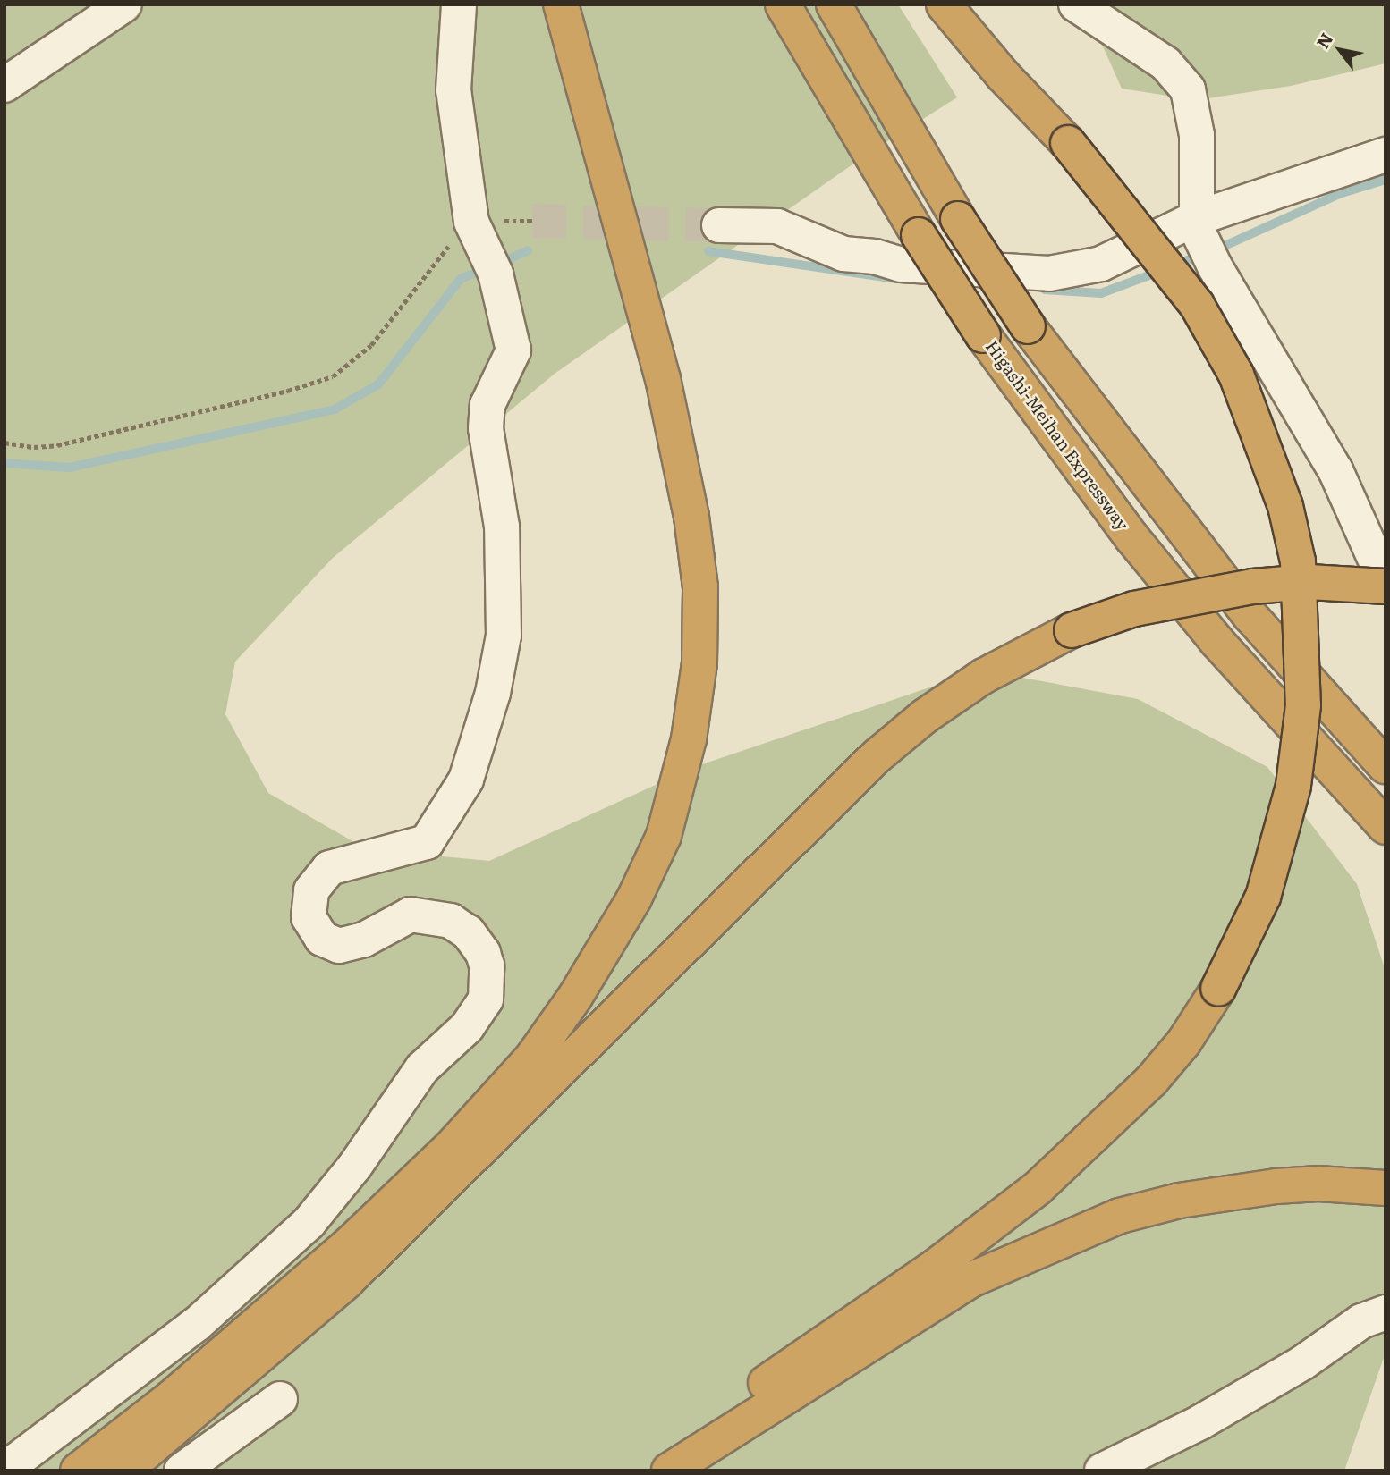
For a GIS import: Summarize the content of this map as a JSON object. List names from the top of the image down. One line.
{"streets":{"highway":["Higashi-Meihan Expressway"]},"north":"top left"}
